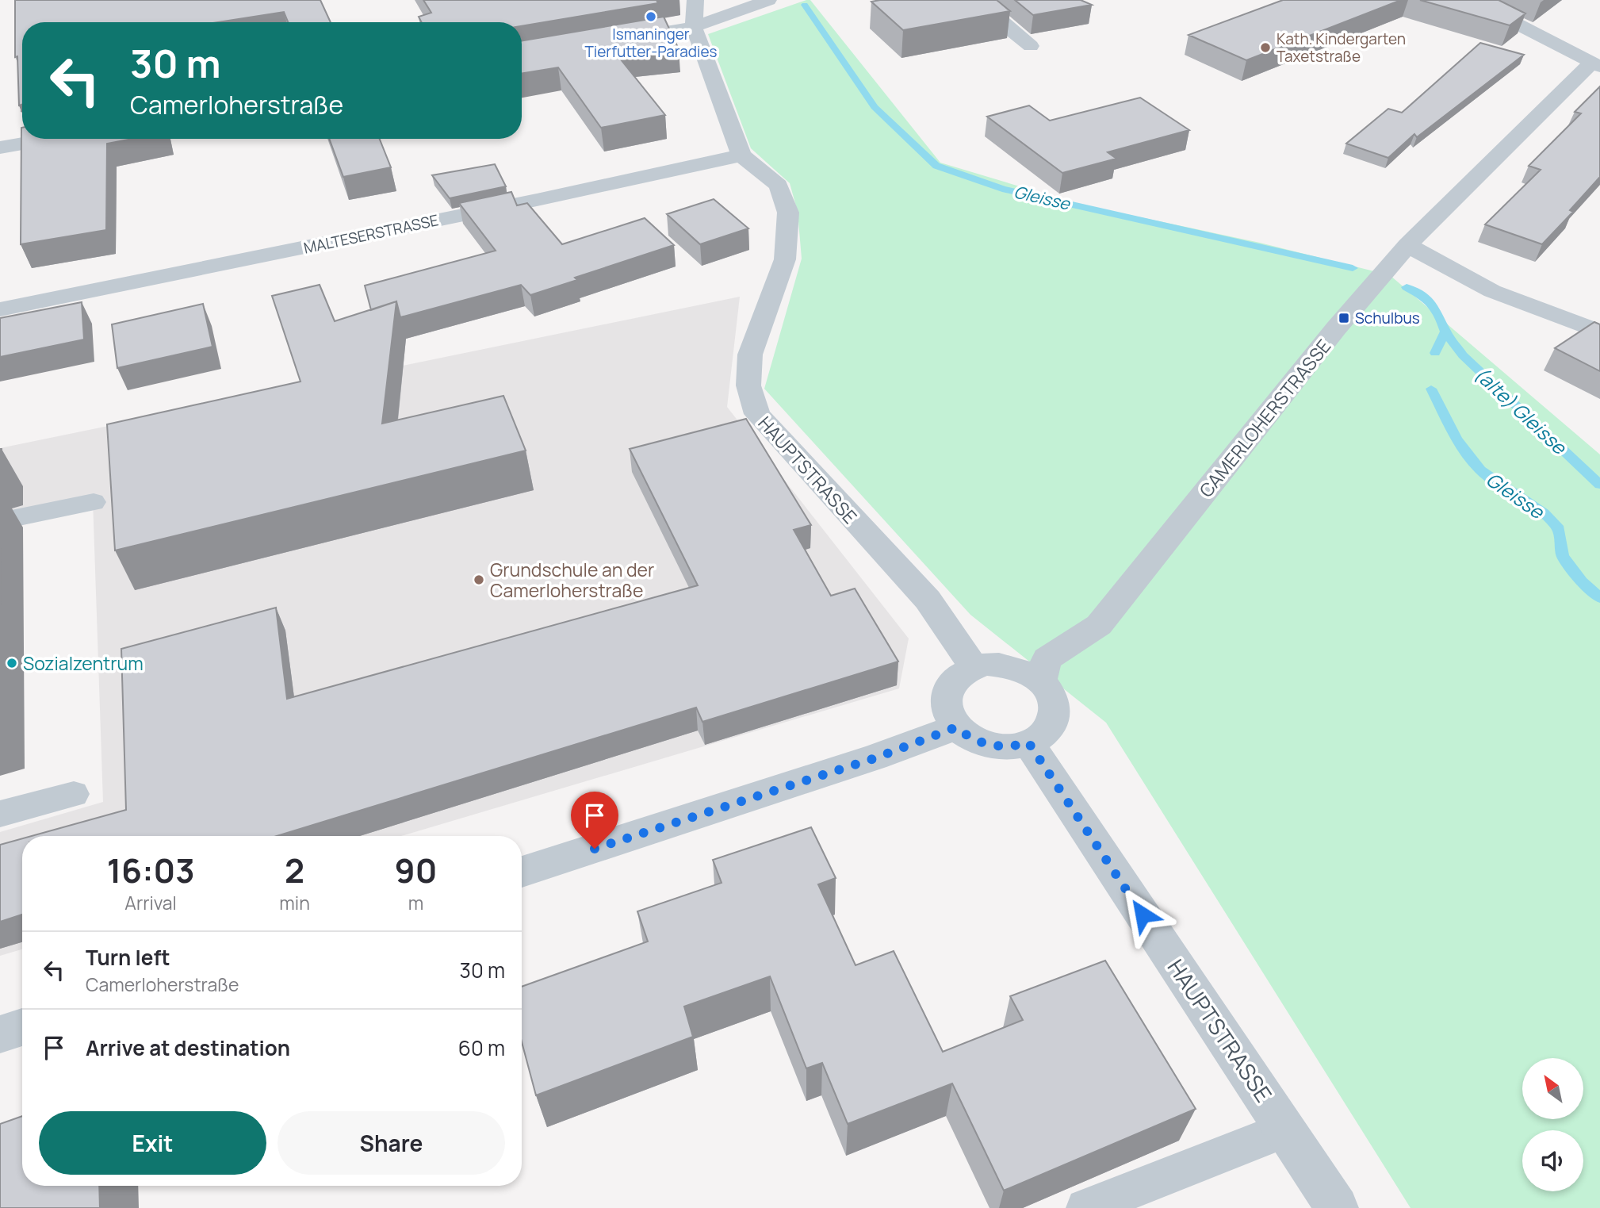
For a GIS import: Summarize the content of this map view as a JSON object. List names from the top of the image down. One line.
{"streets":{"street":["MALTESERSTRASSE","CAMERLOHERSTRASSE","HAUPTSTRASSE"]},"crossings":[["MALTESERSTRASSE","HAUPTSTRASSE"],["CAMERLOHERSTRASSE","HAUPTSTRASSE"]],"water":["Gleisse","(alte) Gleisse"],"places":{"other":["Ismaninger Tierfutter-Paradies","Kath. Kindergarten Taxetstraße","Grundschule an der Camerloherstraße","Sozialzentrum"],"transit":["Schulbus"]},"north":"top left","page":{"turn":["30 m","Camerloherstraße"],"eta":["16:03","Arrival","2","min","90","m"],"list":[{"name":"Turn left","note":"Camerloherstraße","value":"30 m"},{"name":"Arrive at destination","value":"60 m"}],"buttons":["Exit","Share"]}}
